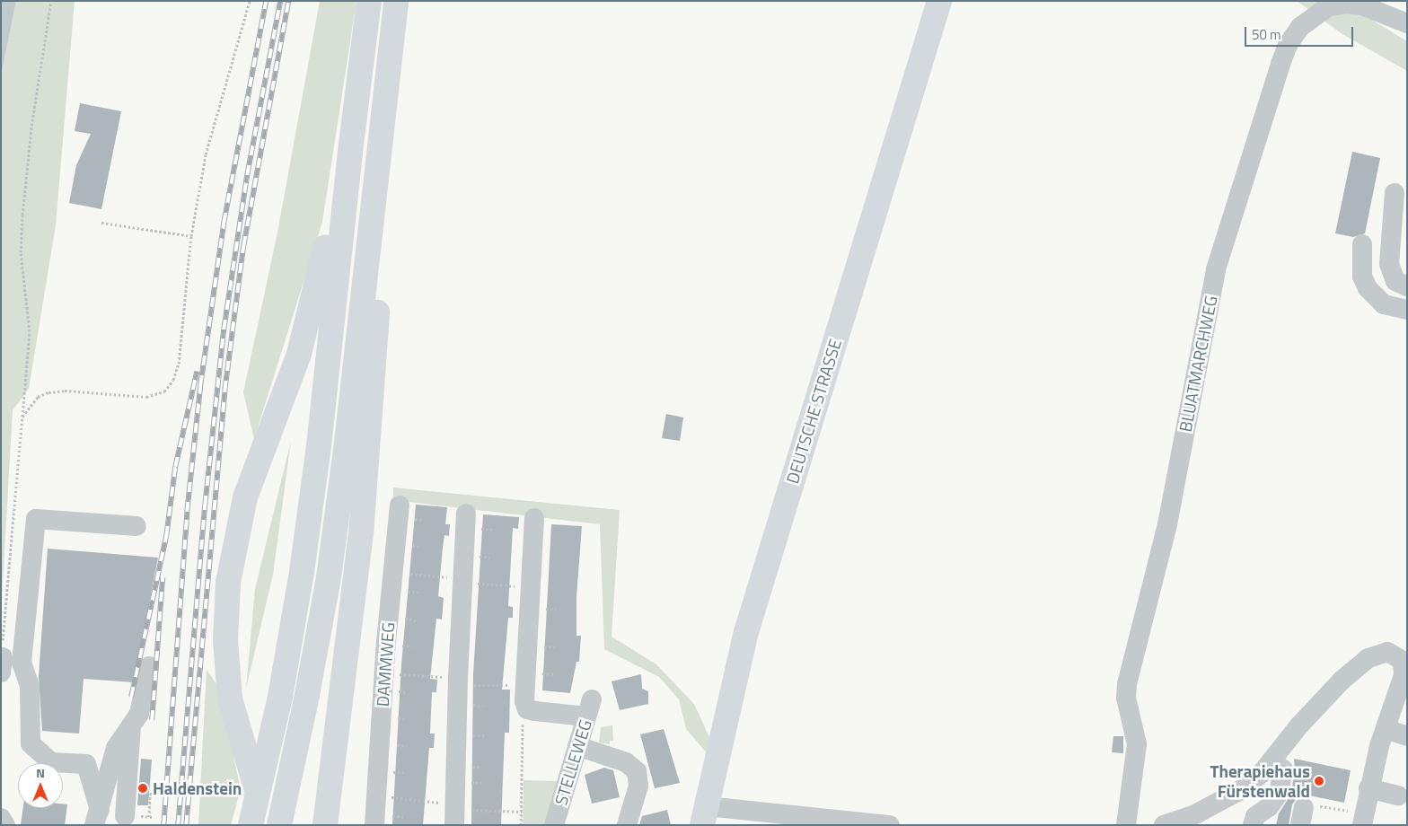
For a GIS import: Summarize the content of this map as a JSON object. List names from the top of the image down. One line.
{"streets":{"main road":["DEUTSCHE STRASSE"],"street":["BLUATMARCHWEG","DAMMWEG","STELLEWEG"]},"places":["Therapiehaus Fürstenwald","Haldenstein"],"scale_bar":"50 m","north":"top"}
